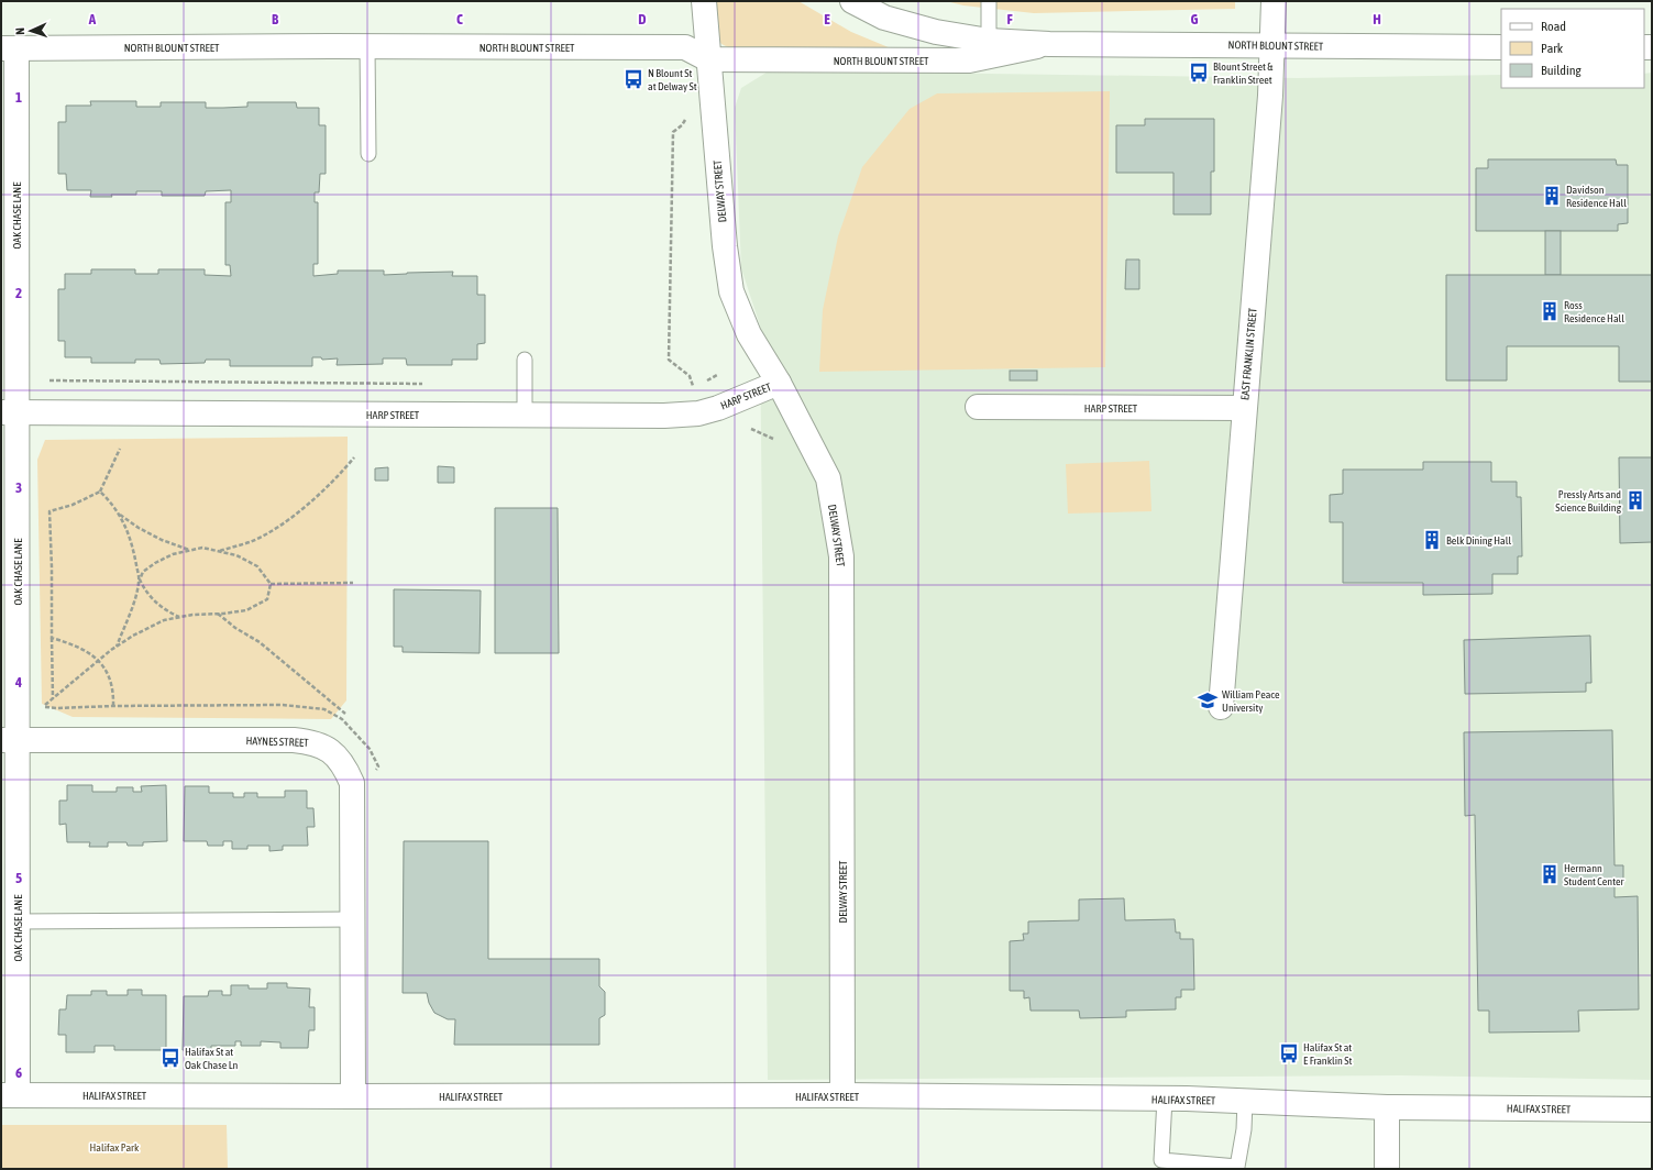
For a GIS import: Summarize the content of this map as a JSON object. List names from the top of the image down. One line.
{"streets":{"street":["NORTH BLOUNT STREET","DELWAY STREET","OAK CHASE LANE","EAST FRANKLIN STREET","HARP STREET","HAYNES STREET","HALIFAX STREET"]},"crossings":[["NORTH BLOUNT STREET","DELWAY STREET"],["NORTH BLOUNT STREET","OAK CHASE LANE"],["NORTH BLOUNT STREET","EAST FRANKLIN STREET"],["DELWAY STREET","HARP STREET"],["DELWAY STREET","HALIFAX STREET"],["OAK CHASE LANE","HARP STREET"],["OAK CHASE LANE","HAYNES STREET"],["OAK CHASE LANE","HALIFAX STREET"],["EAST FRANKLIN STREET","HARP STREET"],["HAYNES STREET","HALIFAX STREET"]],"parks":["Halifax Park"],"places":{"bus stop":["Blount Street & Franklin Street","N Blount St at Delway St","Halifax St at E Franklin St","Halifax St at Oak Chase Ln"],"building":["Davidson Residence Hall","Ross Residence Hall","Pressly Arts and Science Building","Belk Dining Hall","Hermann Student Center"],"school or university":["William Peace University"]},"legend":["Road","Park","Building"],"north":"left","grid":{"columns":["A","B","C","D","E","F","G","H"],"rows":["1","2","3","4","5","6"]}}
